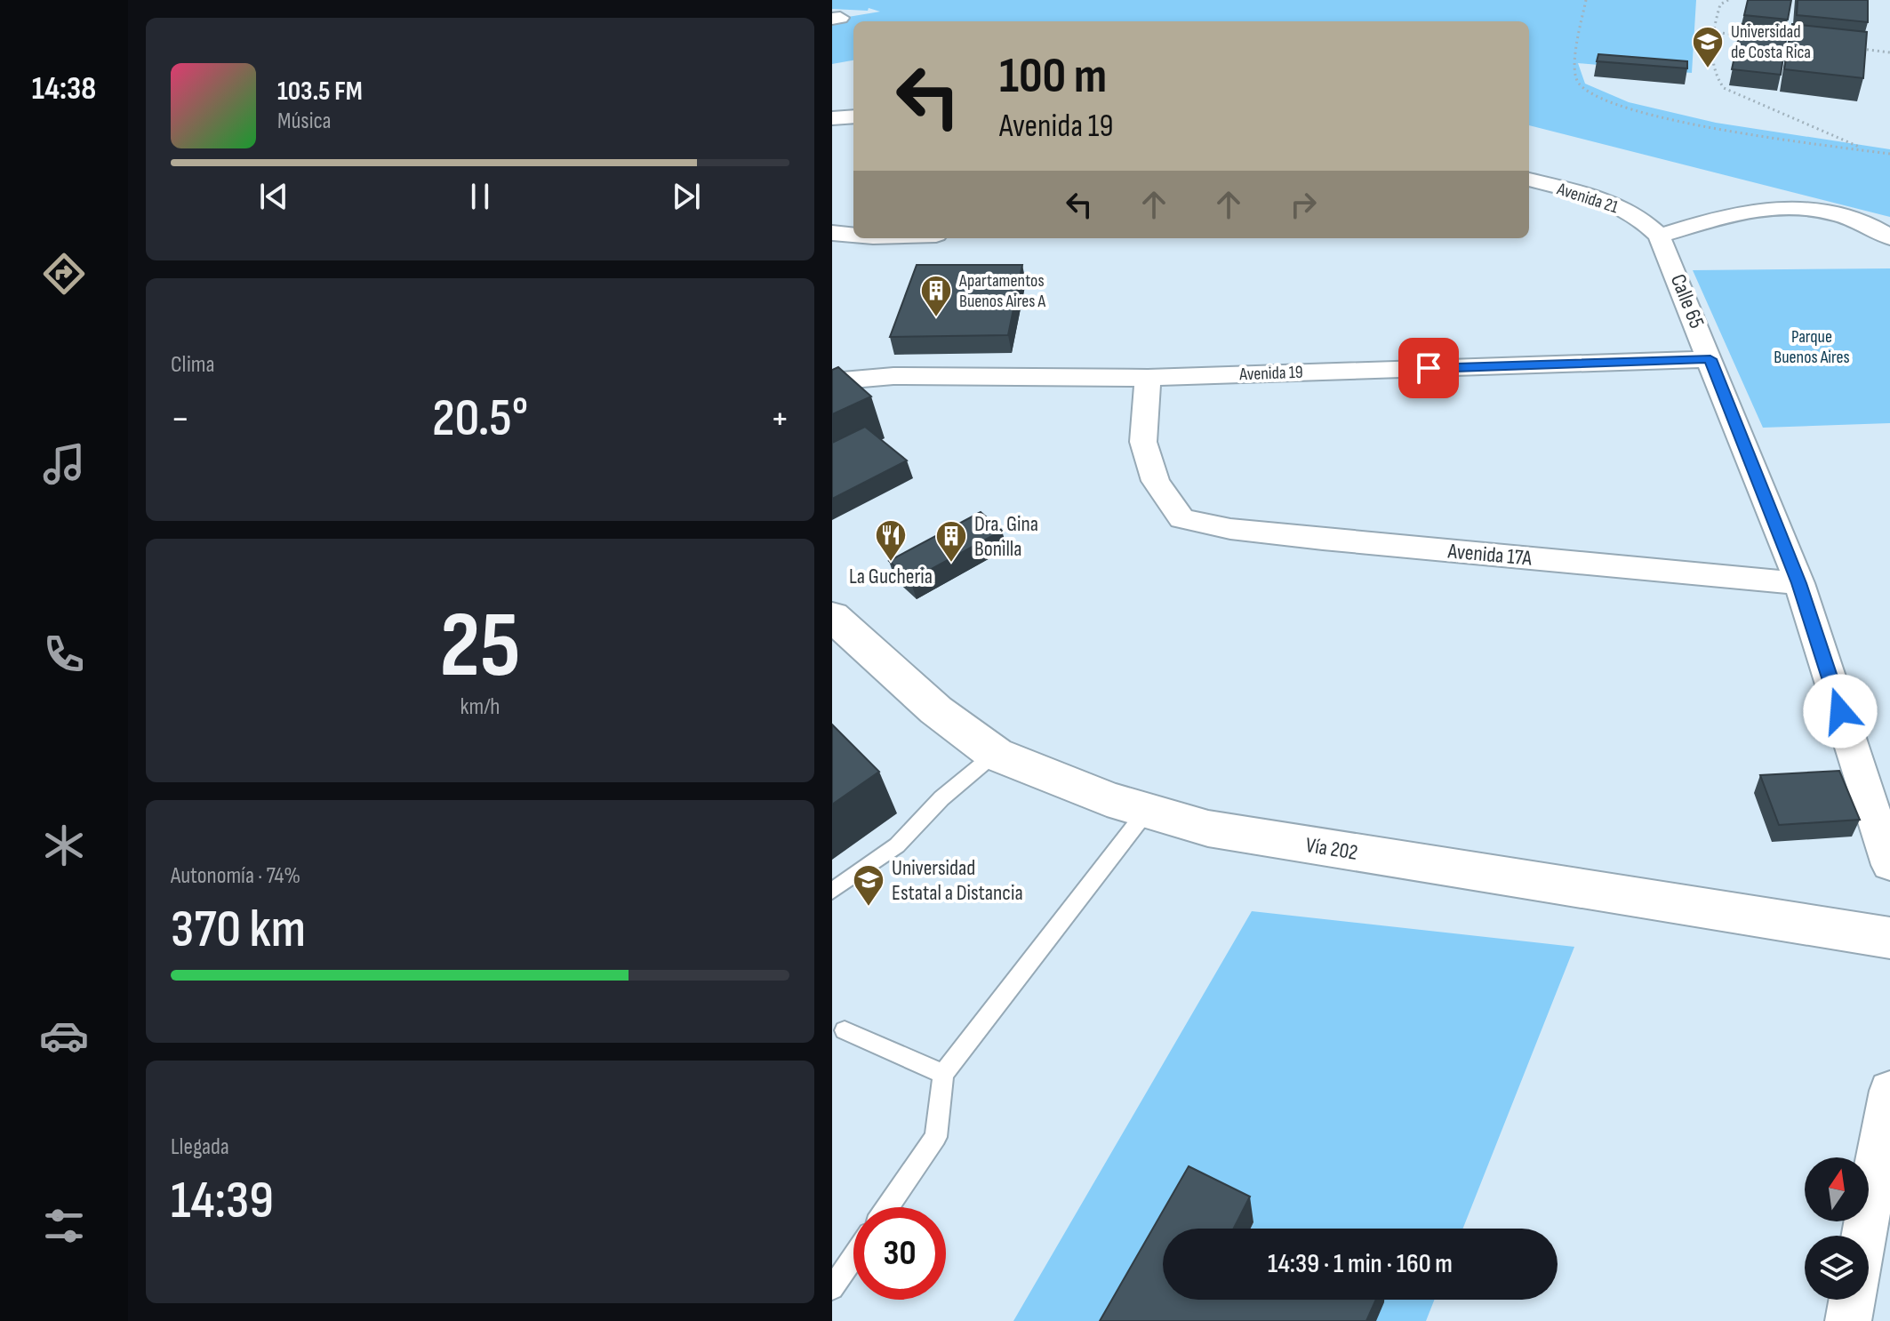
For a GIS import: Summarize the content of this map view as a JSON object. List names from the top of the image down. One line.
{"streets":{"main road":["Vía 202"],"street":["Avenida 21","Calle 65","Avenida 19","Avenida 17A"]},"crossings":[["Avenida 21","Calle 65"],["Calle 65","Avenida 19"],["Calle 65","Avenida 17A"],["Avenida 19","Avenida 17A"]],"parks":["Parque Buenos Aires"],"places":{"school or university":["Universidad de Costa Rica","Universidad Estatal a Distancia"],"building":["Apartamentos Buenos Aires A","Dra. Gina Bonilla"],"restaurant":["La Gucheria"]},"north":"top","page":{"tabs":"14:38","turn":["100 m","Avenida 19"],"song":["103.5 FM","Música"],"tile":["Clima",["25","km/h"],["Autonomía · 74%","370 km"],["Llegada","14:39"]],"heat":["−","20.5°","+"],"limit":"30","trip":"14:39 · 1 min · 160 m"}}
